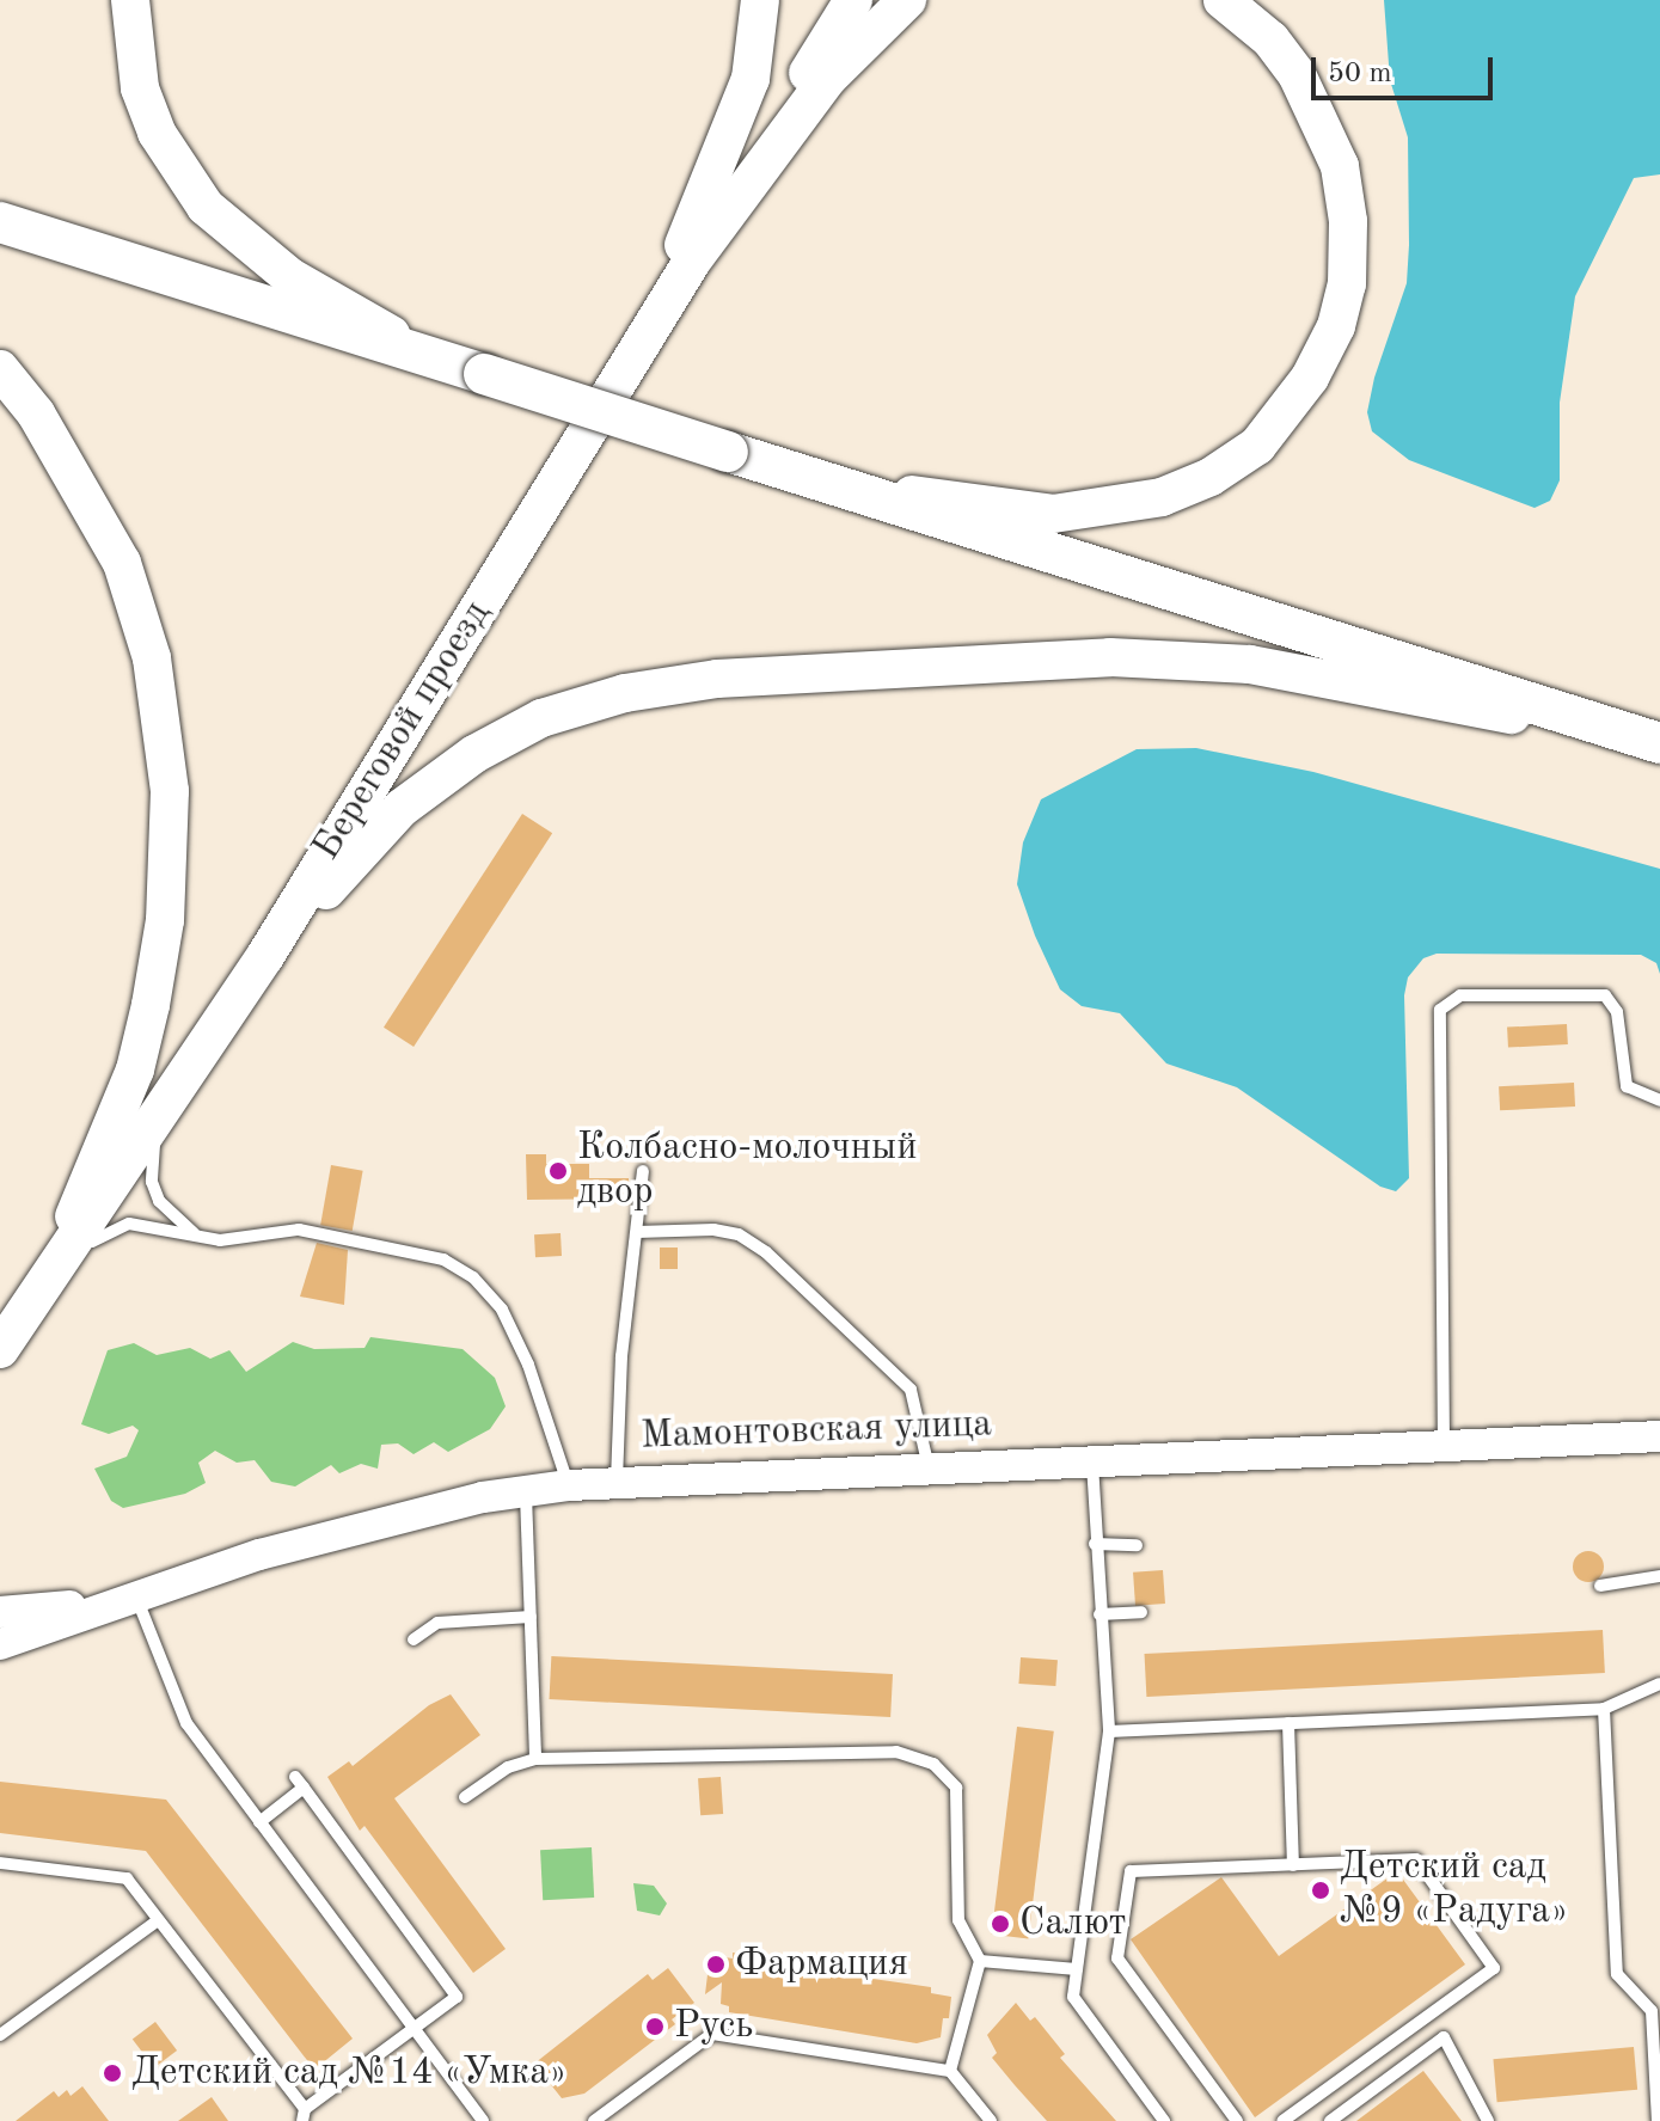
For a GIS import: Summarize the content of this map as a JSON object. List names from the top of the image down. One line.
{"streets":{"main road":["Береговой проезд"],"street":["Мамонтовская улица"]},"places":["Колбасно-молочный двор","Детский сад №9 «Радуга»","Салют","Фармация","Русь","Детский сад №14 «Умка»"],"scale_bar":"50 m"}
